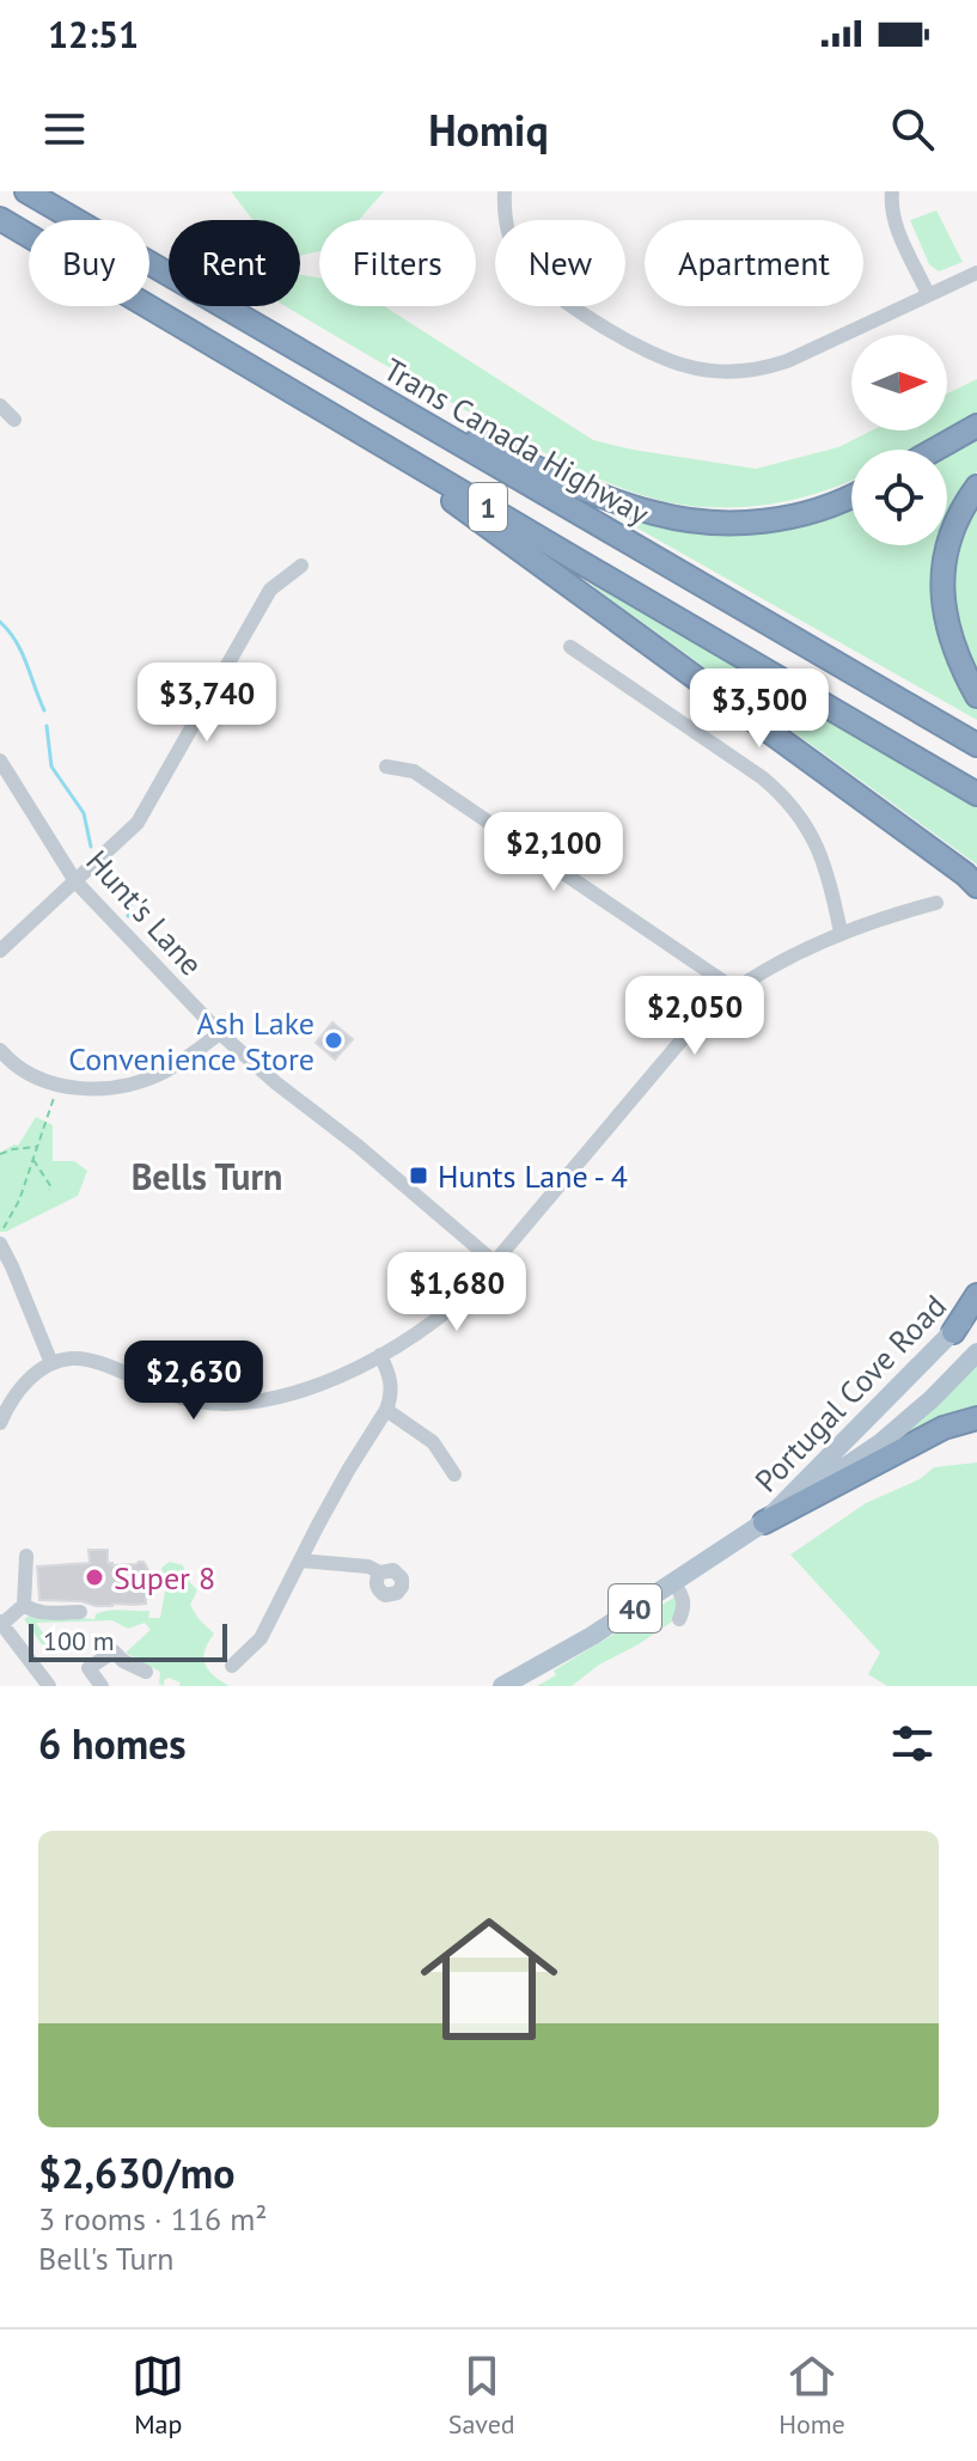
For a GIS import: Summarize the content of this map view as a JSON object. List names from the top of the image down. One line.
{"streets":{"highway":["Trans Canada Highway","1"],"main road":["Portugal Cove Road","40"],"street":["Hunt's Lane"]},"districts":["Bells Turn"],"places":{"other":["Ash Lake Convenience Store","Super 8"],"transit":["Hunts Lane - 4"]},"scale_bar":"100 m","north":"right","page":{"status":"12:51","header":"Homiq","chip":["Buy","Rent","Filters","New","Apartment"],"price":["$3,740","$3,500","$2,100","$2,050","$1,680","$2,630"],"scale":"100 m","heading":"6 homes","list":[{"name":"$2,630/mo","note":"3 rooms · 116 m² · Bell's Turn"}],"tabs":["Map","Saved","Home"]}}
